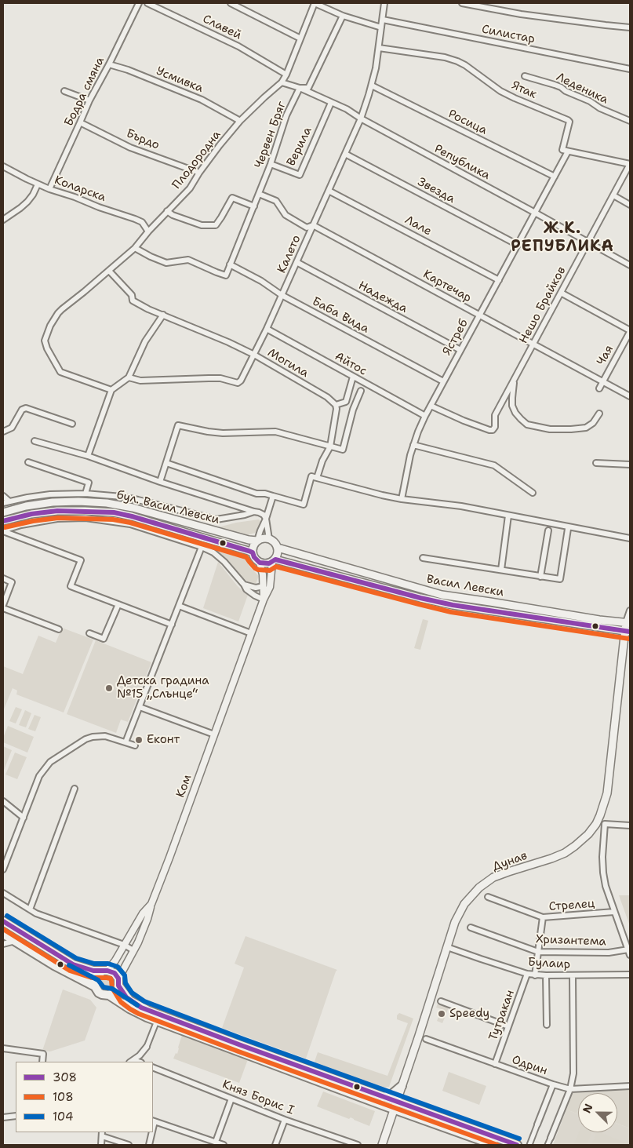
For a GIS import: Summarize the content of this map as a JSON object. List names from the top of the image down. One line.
{"streets":{"main road":["бул. Васил Левски","Васил Левски","Дунав"],"street":["Славей","Силистар","Усмивка","Леденика","Ятак","Бодра смяна","Росица","Червен Бряг","Бърдо","Верила","Плодородна","Република","Коларска","Звезда","Лале","Калето","Картечар","Надежда","Нешо Брайков","Баба Вида","Ястреб","Чая","Могила","Айтос","Ком","Стрелец","Хризантема","Булаир","Тутракан","Одрин","Княз Борис I"]},"crossings":[["Славей","Плодородна"],["Силистар","Калето"],["Усмивка","Бодра смяна"],["Усмивка","Плодородна"],["Ятак","Калето"],["Ятак","Ястреб"],["Бодра смяна","Бърдо"],["Бодра смяна","Коларска"],["Росица","Калето"],["Росица","Ястреб"],["Червен Бряг","Верила"],["Червен Бряг","Република"],["Червен Бряг","Картечар"],["Червен Бряг","Баба Вида"],["Бърдо","Плодородна"],["Верила","Република"],["Плодородна","Република"],["Плодородна","Коларска"],["Плодородна","Могила"],["Република","Калето"],["Република","Нешо Брайков"],["Република","Ястреб"],["Звезда","Калето"],["Звезда","Ястреб"],["Лале","Калето"],["Лале","Ястреб"],["Калето","Картечар"],["Калето","Надежда"],["Калето","Баба Вида"],["Калето","Могила"],["Калето","Айтос"],["Картечар","Нешо Брайков"],["Картечар","Ястреб"],["Картечар","Чая"],["Надежда","Ястреб"],["Нешо Брайков","Ястреб"],["Баба Вида","Ястреб"],["Ястреб","Айтос"],["бул. Васил Левски","Васил Левски"],["бул. Васил Левски","Ком"],["Васил Левски","Ком"],["Васил Левски","Дунав"],["Дунав","Булаир"],["Булаир","Тутракан"],["Тутракан","Одрин"]],"districts":["Ж.К. РЕПУБЛИКА"],"places":["Детска градина №15 „Слънце“","Еконт","Speedy"],"lines":["transit line 308","transit line 108","transit line 104"],"legend":["308","108","104"],"north":"top left"}
